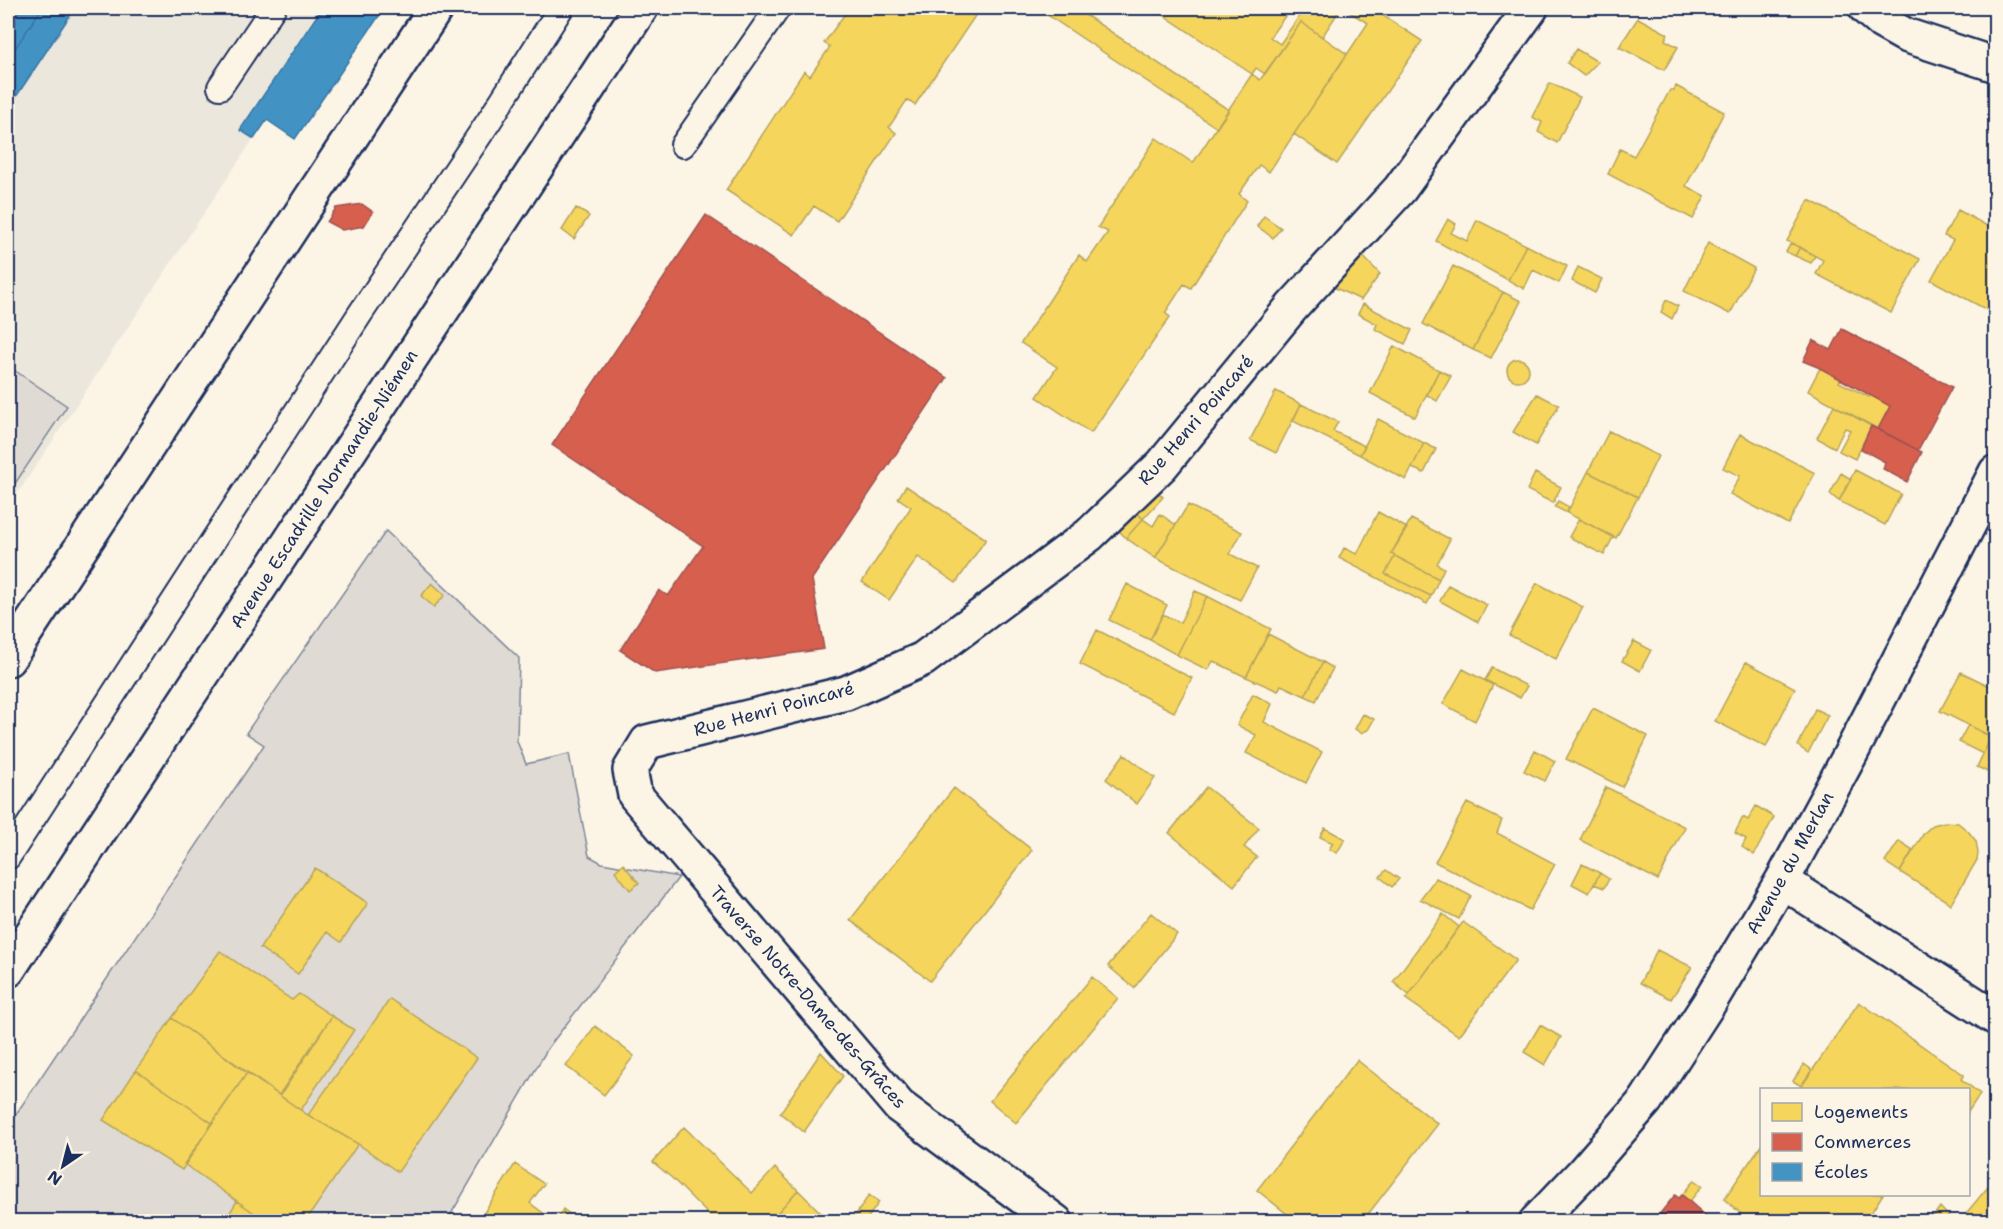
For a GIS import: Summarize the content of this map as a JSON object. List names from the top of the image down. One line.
{"streets":{"street":["Rue Henri Poincaré","Avenue Escadrille Normandie-Niémen","Avenue du Merlan","Traverse Notre-Dame-des-Grâces"]},"crossings":[["Rue Henri Poincaré","Traverse Notre-Dame-des-Grâces"]],"legend":["Logements","Commerces","Écoles"],"north":"bottom left"}
